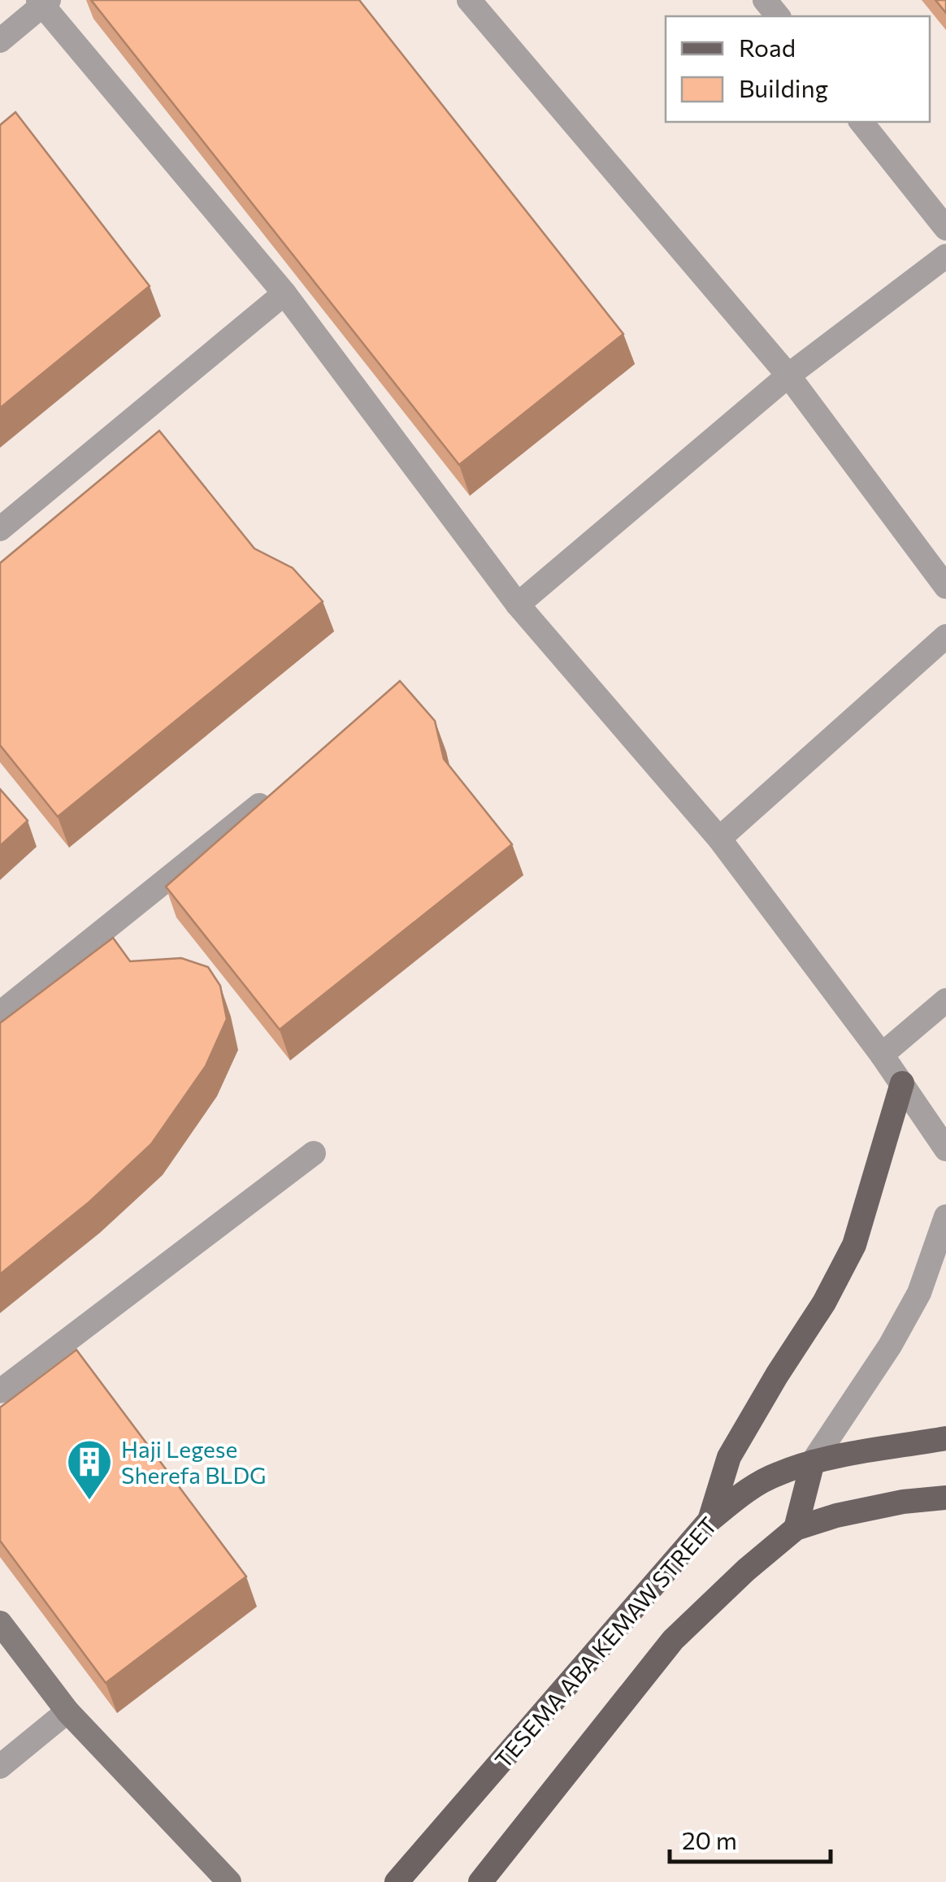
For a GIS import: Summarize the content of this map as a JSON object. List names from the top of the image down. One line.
{"streets":{"main road":["TESEMA ABA KEMAW STREET"]},"places":{"building":["Haji Legese Sherefa BLDG"]},"legend":["Road","Building"],"scale_bar":"20 m"}
